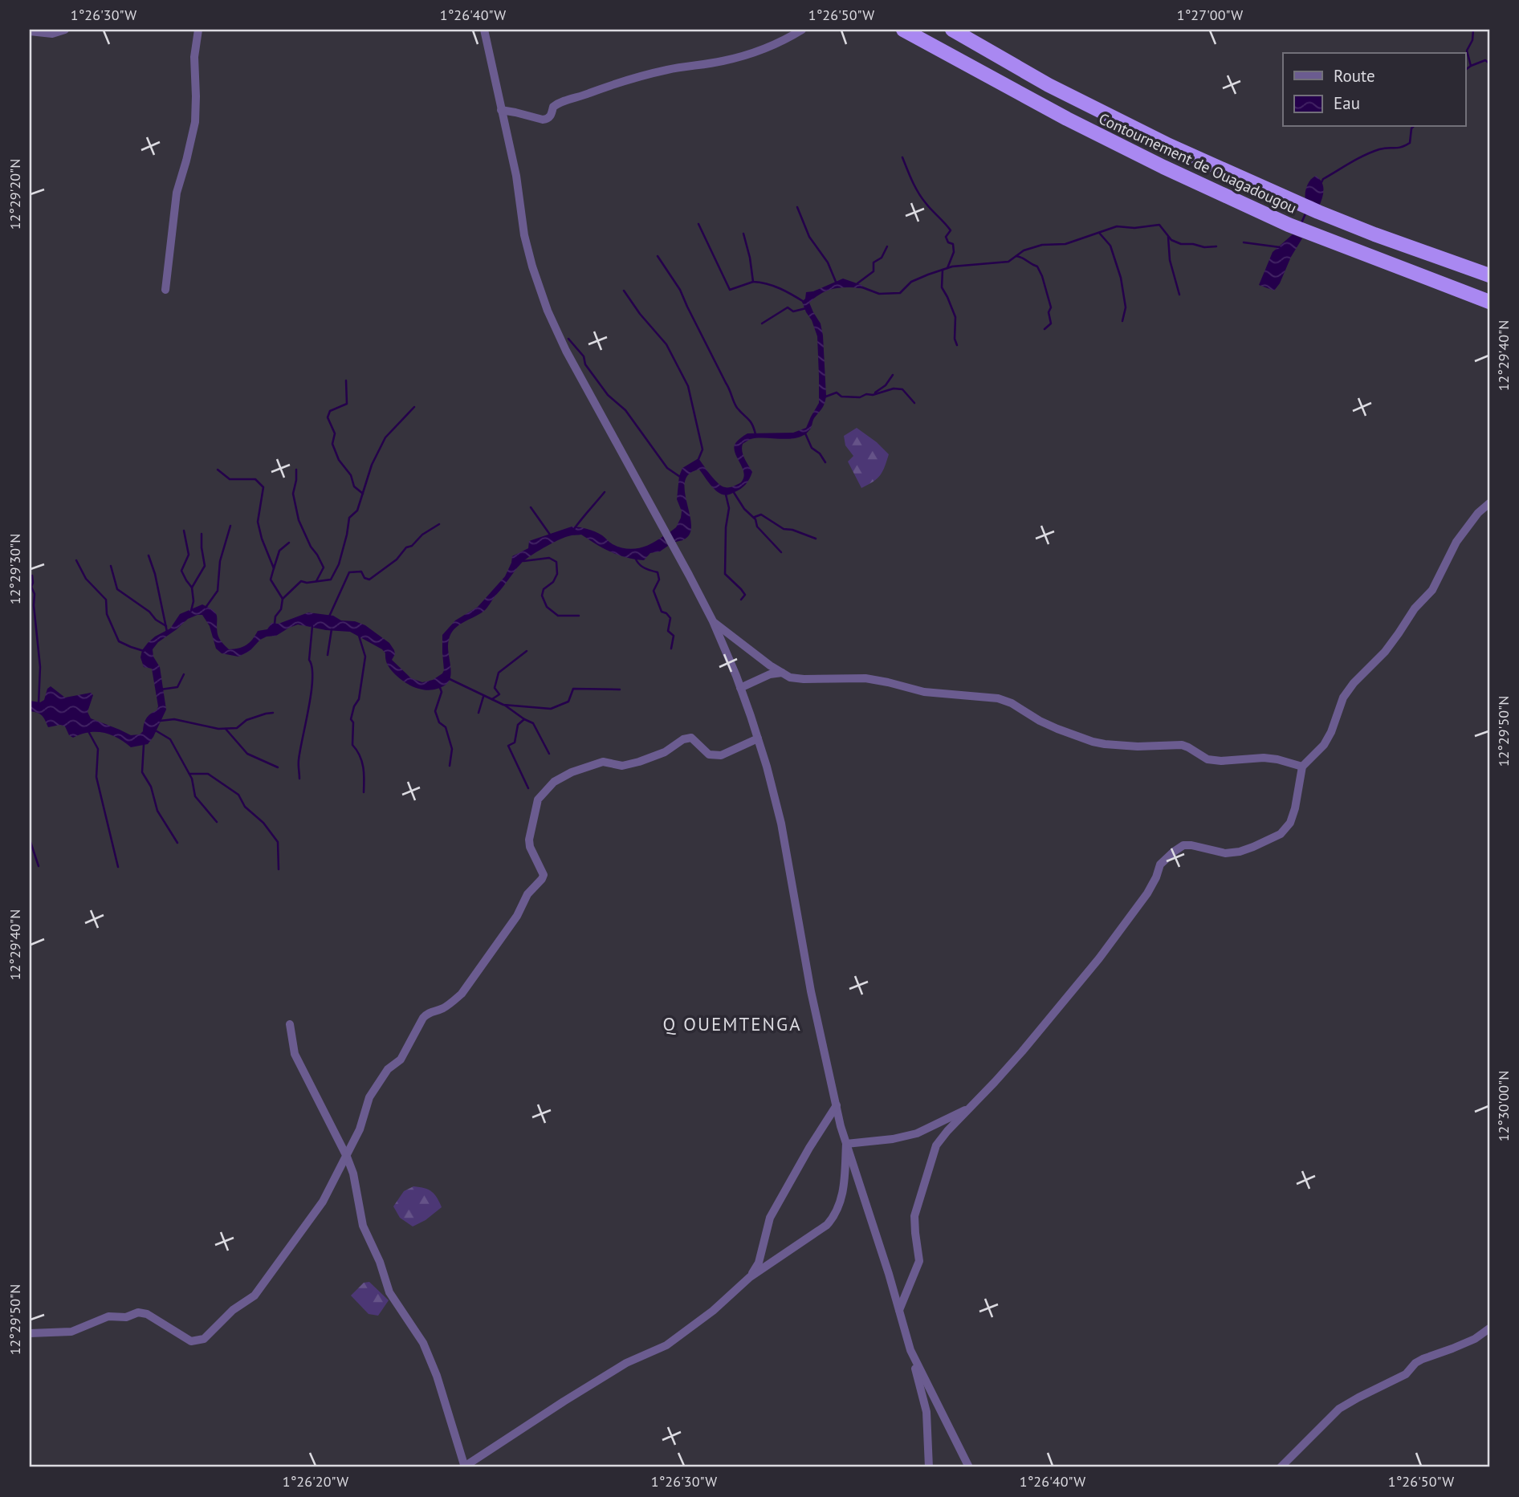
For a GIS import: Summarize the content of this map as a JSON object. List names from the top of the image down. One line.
{"streets":{"highway":["Contournement de Ouagadougou"]},"districts":["Q OUEMTENGA"],"legend":["Route","Eau"],"coordinates":["1°26'30\"W","1°26'40\"W","1°26'50\"W","1°27'00\"W","12°29'20\"N","12°29'40\"N","12°29'30\"N","12°29'50\"N","12°30'00\"N","1°26'20\"W"]}
